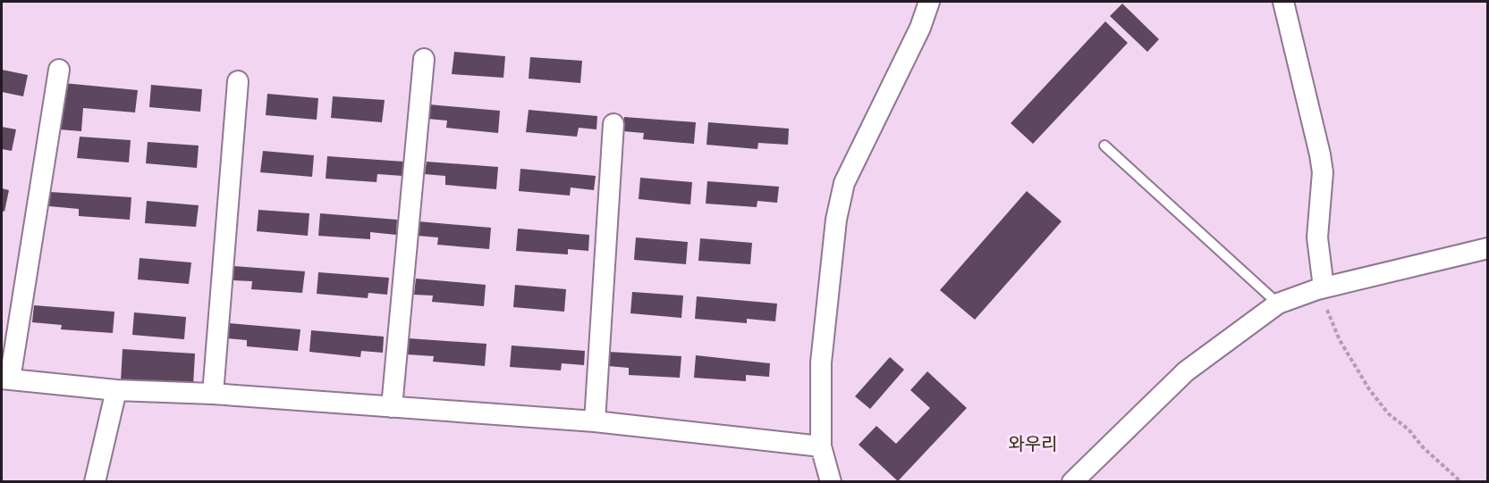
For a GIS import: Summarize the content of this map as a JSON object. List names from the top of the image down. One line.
{"districts":["와우리"]}
